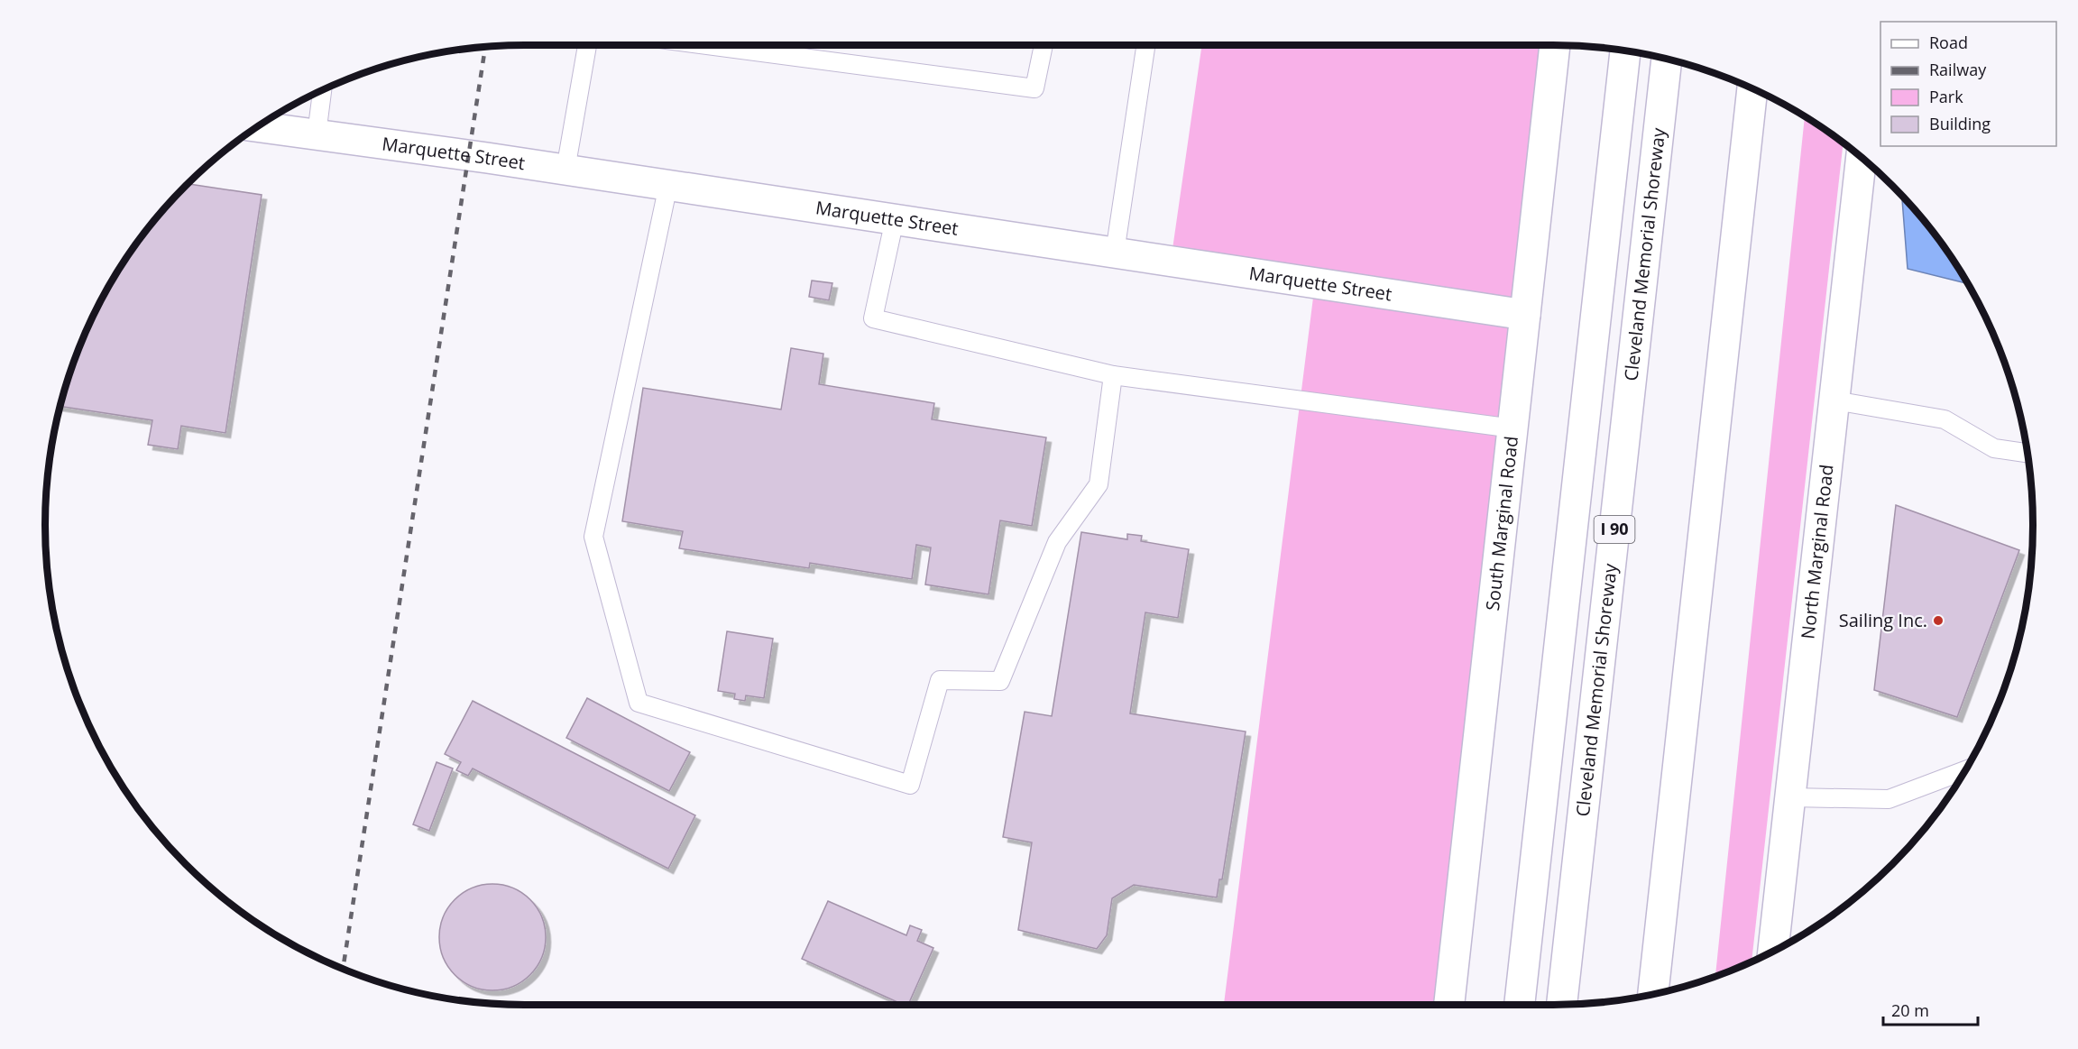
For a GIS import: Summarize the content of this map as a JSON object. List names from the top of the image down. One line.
{"streets":{"main road":["Marquette Street","Cleveland Memorial Shoreway","South Marginal Road","I 90","North Marginal Road"]},"crossings":[["Marquette Street","South Marginal Road"]],"places":["Sailing Inc."],"legend":["Road","Railway","Park","Building"],"scale_bar":"20 m"}
